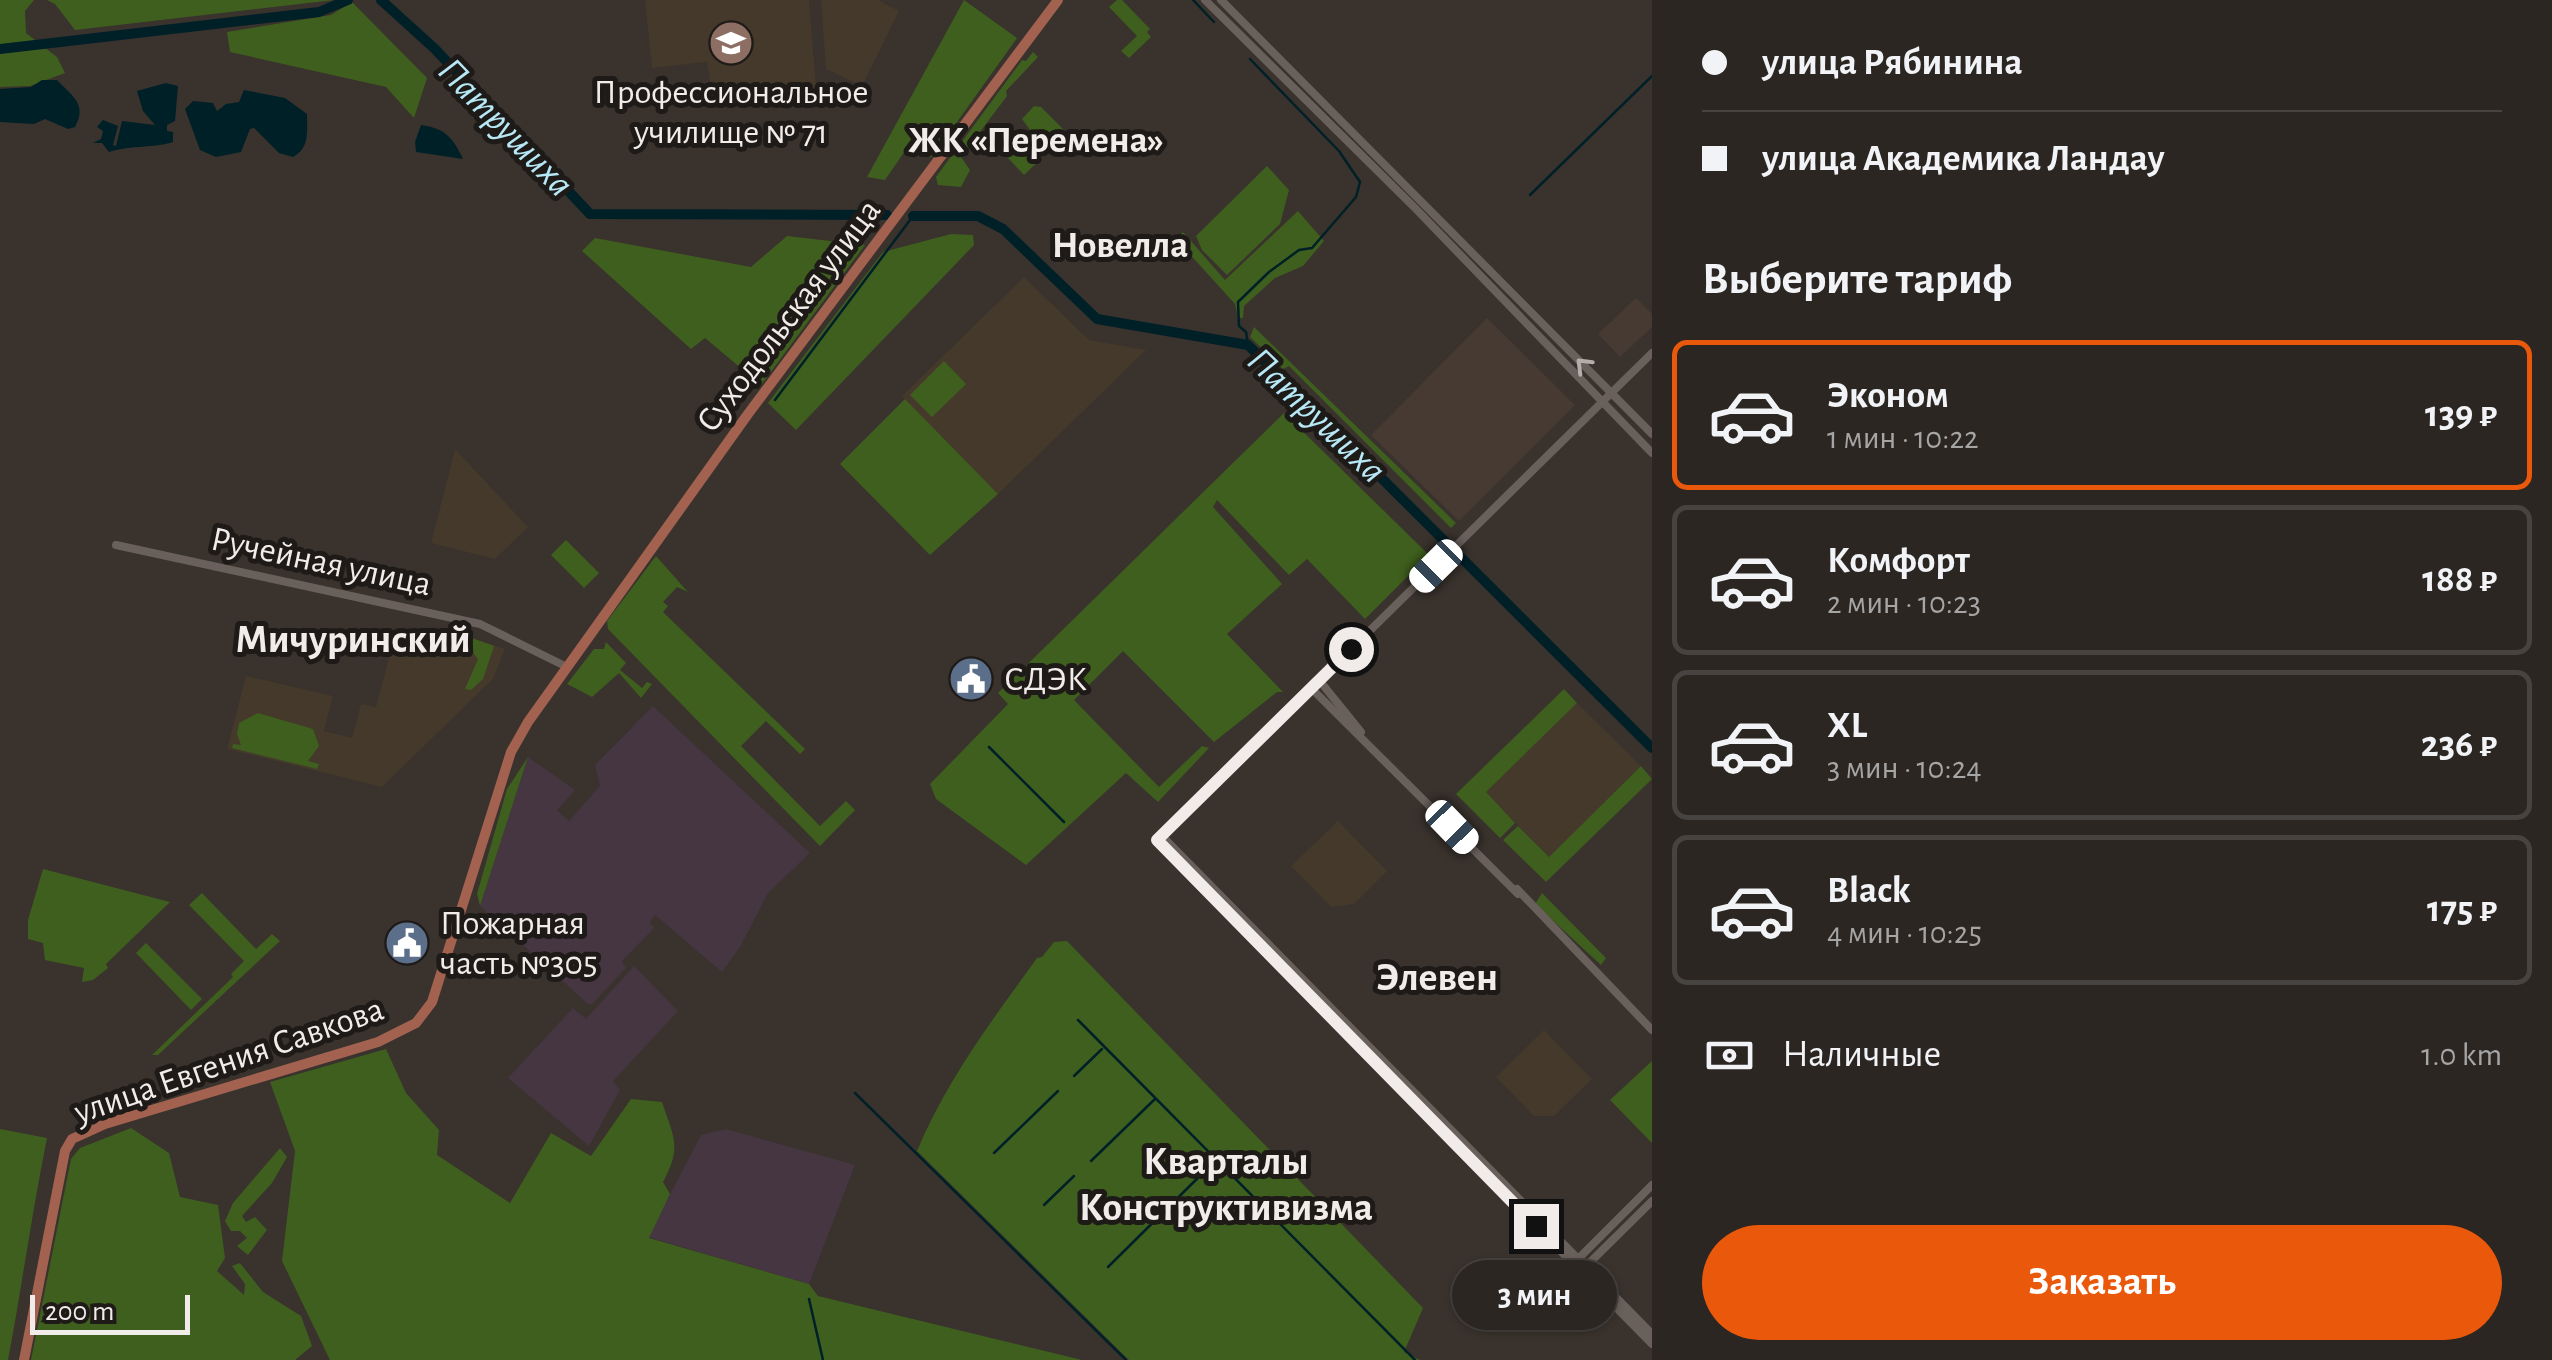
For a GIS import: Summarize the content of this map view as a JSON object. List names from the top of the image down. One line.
{"streets":{"main road":["Суходольская улица","улица Евгения Савкова"],"street":["Ручейная улица"]},"crossings":[["Суходольская улица","Ручейная улица"],["Суходольская улица","улица Евгения Савкова"],["Ручейная улица","улица Евгения Савкова"]],"districts":["ЖК «Перемена»","Новелла","Мичуринский","Элевен","Кварталы Конструктивизма"],"water":["Патрушиха"],"places":{"school or university":["Профессиональное училище № 71"],"public building":["СДЭК","Пожарная часть №305"]},"scale_bar":"200 m","page":{"banner":["улица Рябинина","улица Академика Ландау"],"heading":"Выберите тариф","list":[{"name":"Эконом","note":"1 мин · 10:22","value":"139 ₽"},{"name":"Комфорт","note":"2 мин · 10:23","value":"188 ₽"},{"name":"XL","note":"3 мин · 10:24","value":"236 ₽"},{"name":"Black","note":"4 мин · 10:25","value":"175 ₽"}],"pay":["Наличные","1.0 km"],"buttons":"Заказать","bubble":"3 мин","scale":"200 m"}}
